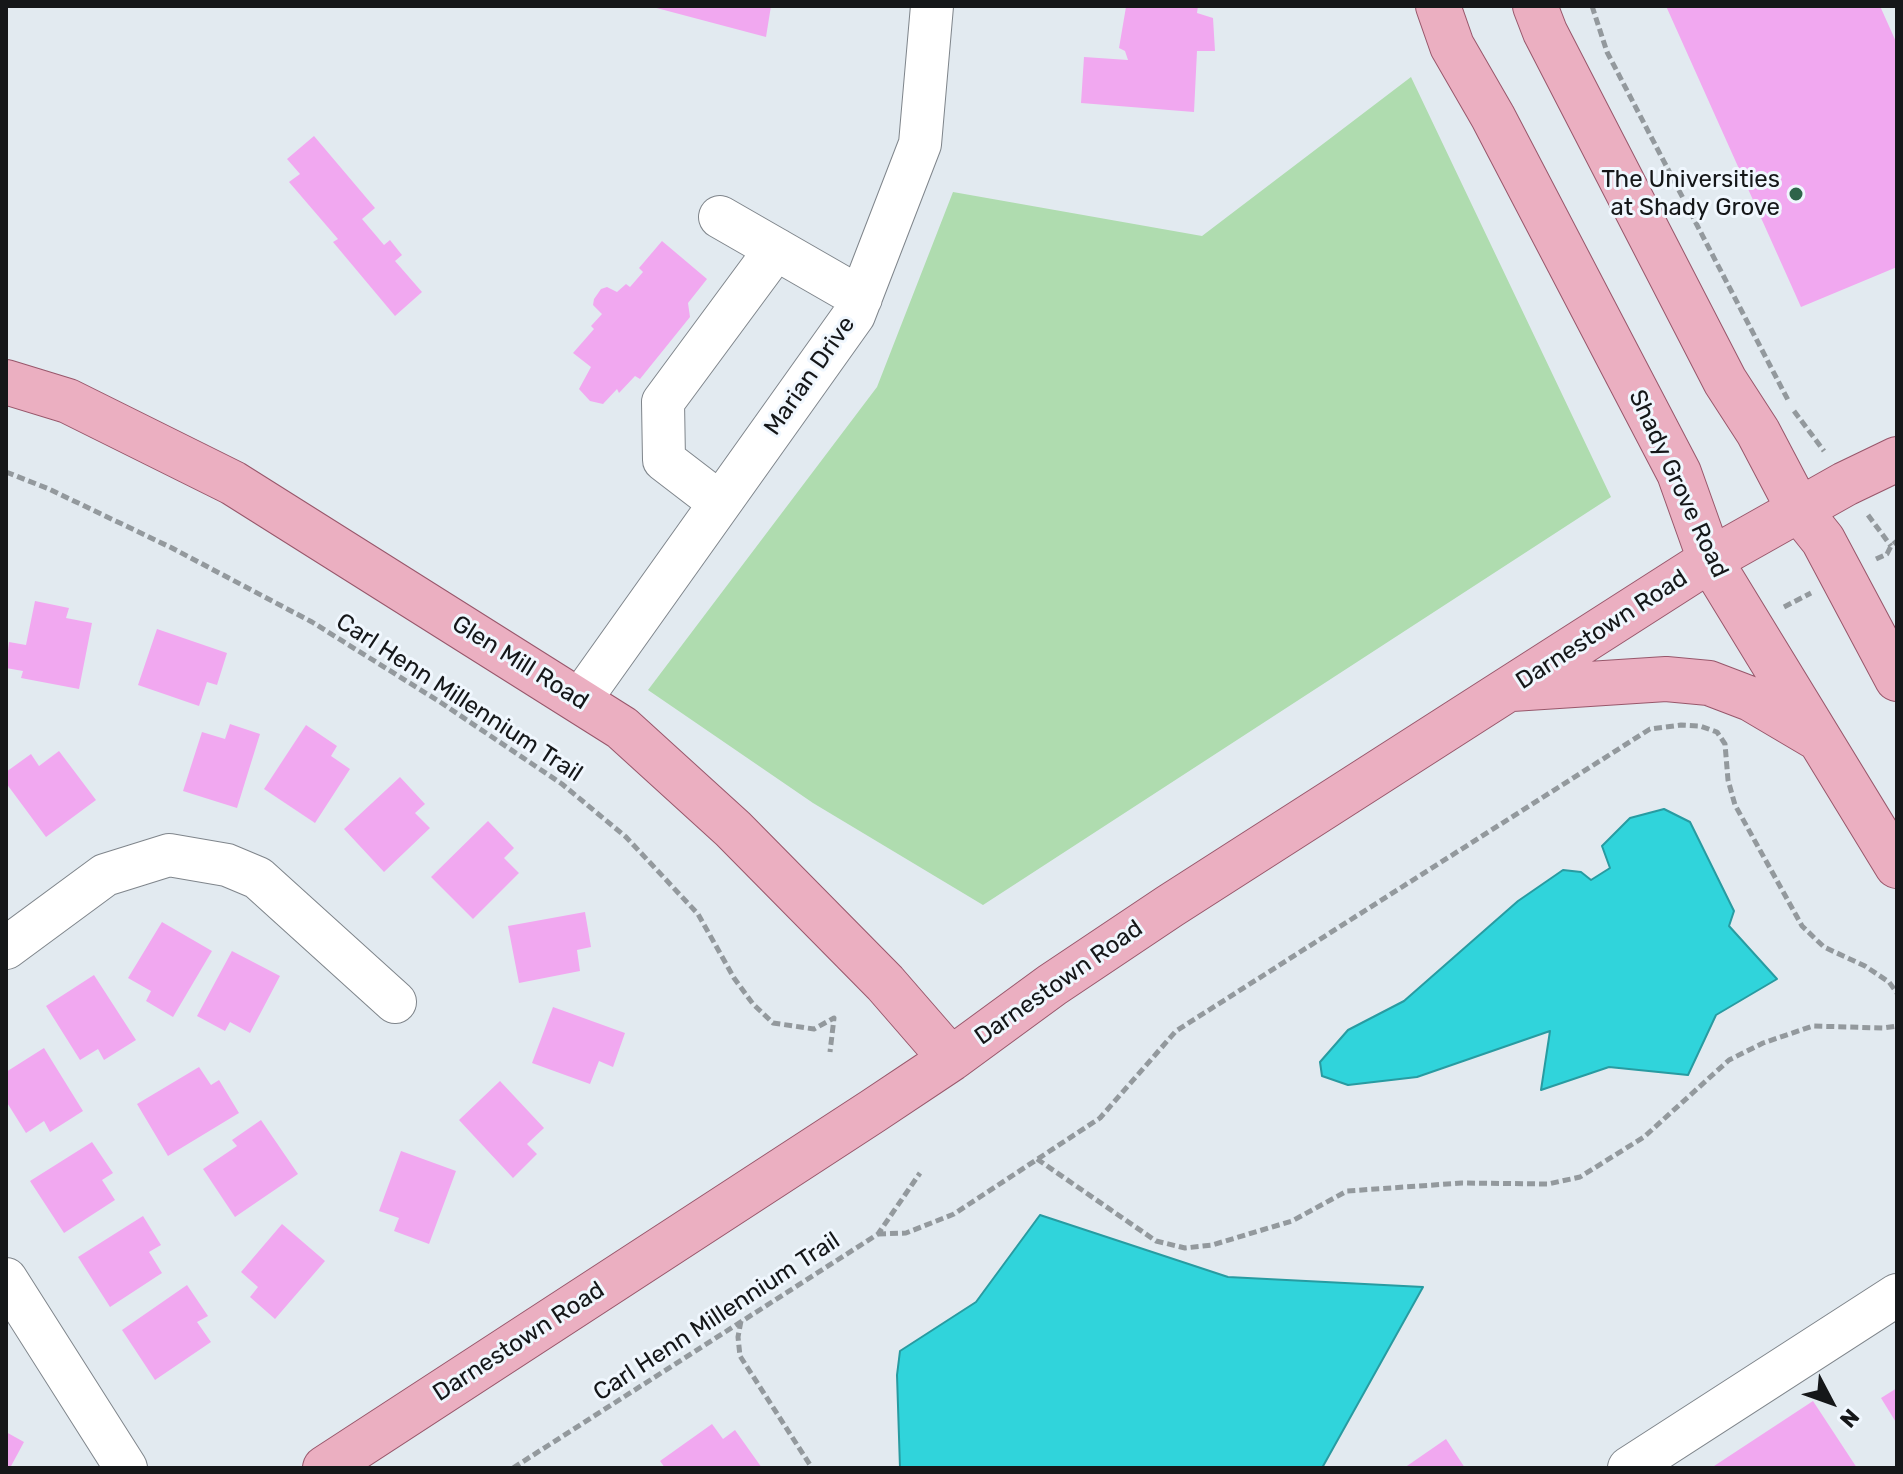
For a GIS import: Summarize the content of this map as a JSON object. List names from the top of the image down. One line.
{"streets":{"main road":["Shady Grove Road","Darnestown Road","Glen Mill Road"],"street":["Marian Drive"],"path":["Carl Henn Millennium Trail"]},"crossings":[["Marian Drive","Glen Mill Road"],["Shady Grove Road","Darnestown Road"],["Darnestown Road","Glen Mill Road"]],"places":["The Universities at Shady Grove"],"north":"bottom right"}
